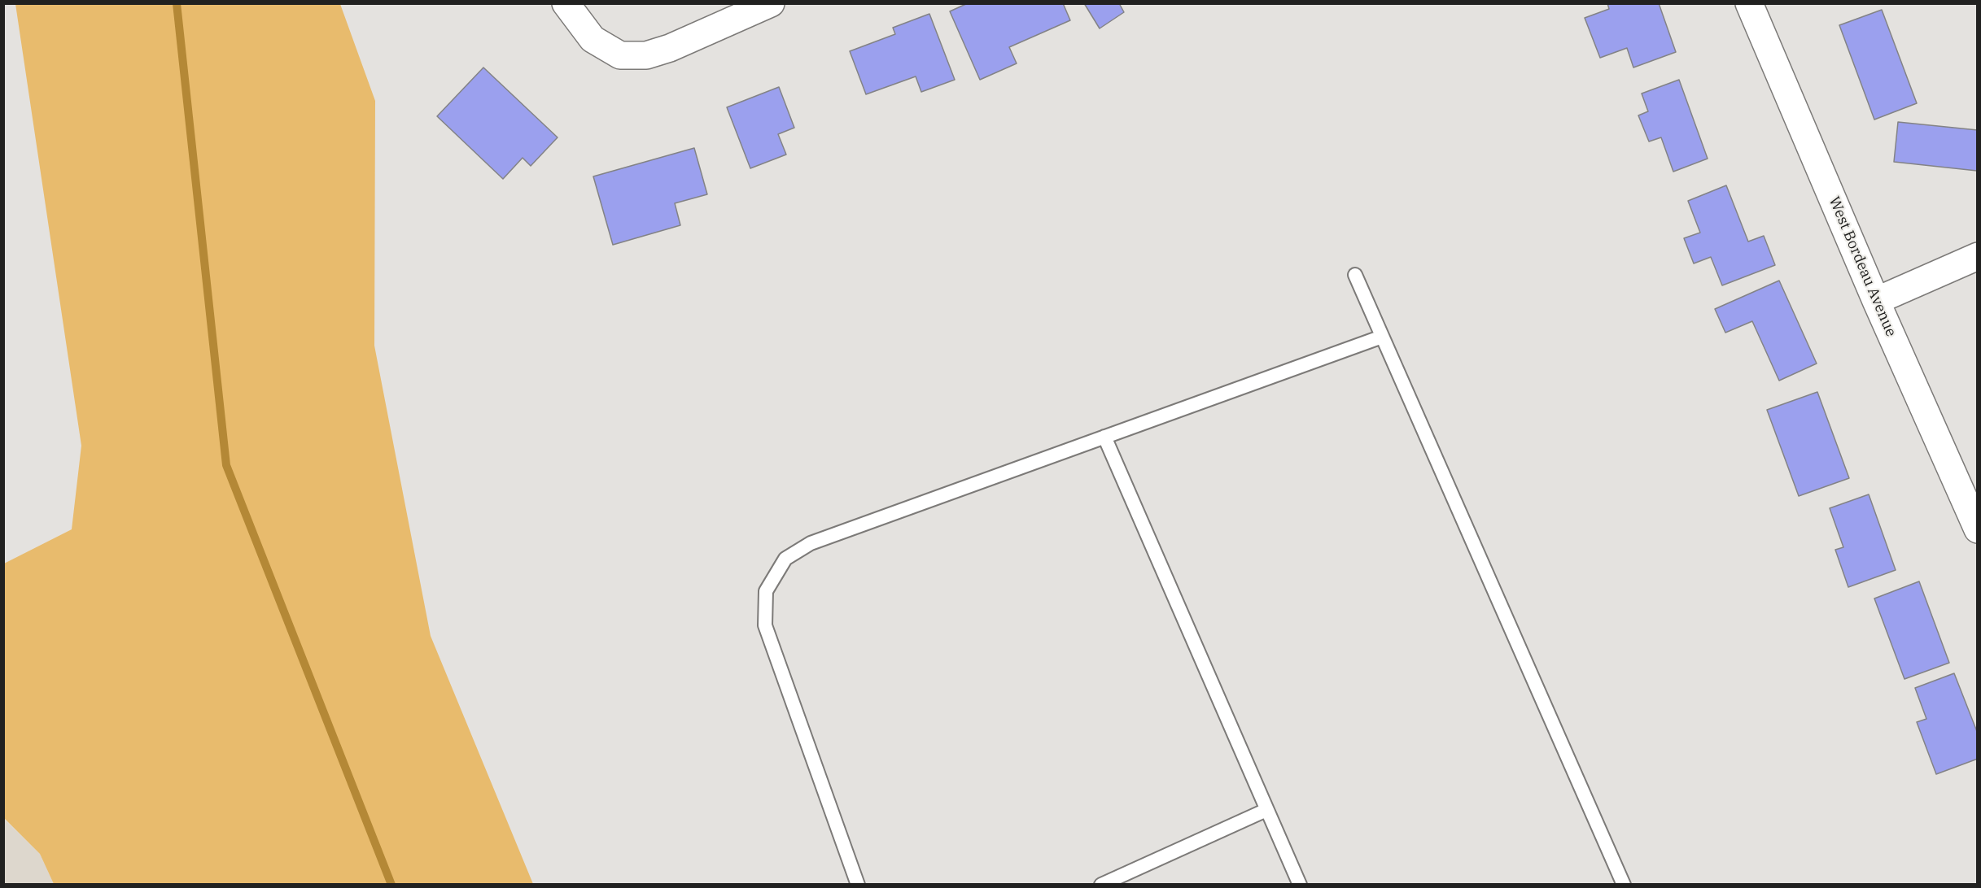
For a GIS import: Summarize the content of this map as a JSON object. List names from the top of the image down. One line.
{"streets":{"street":["West Bordeau Avenue"]}}
